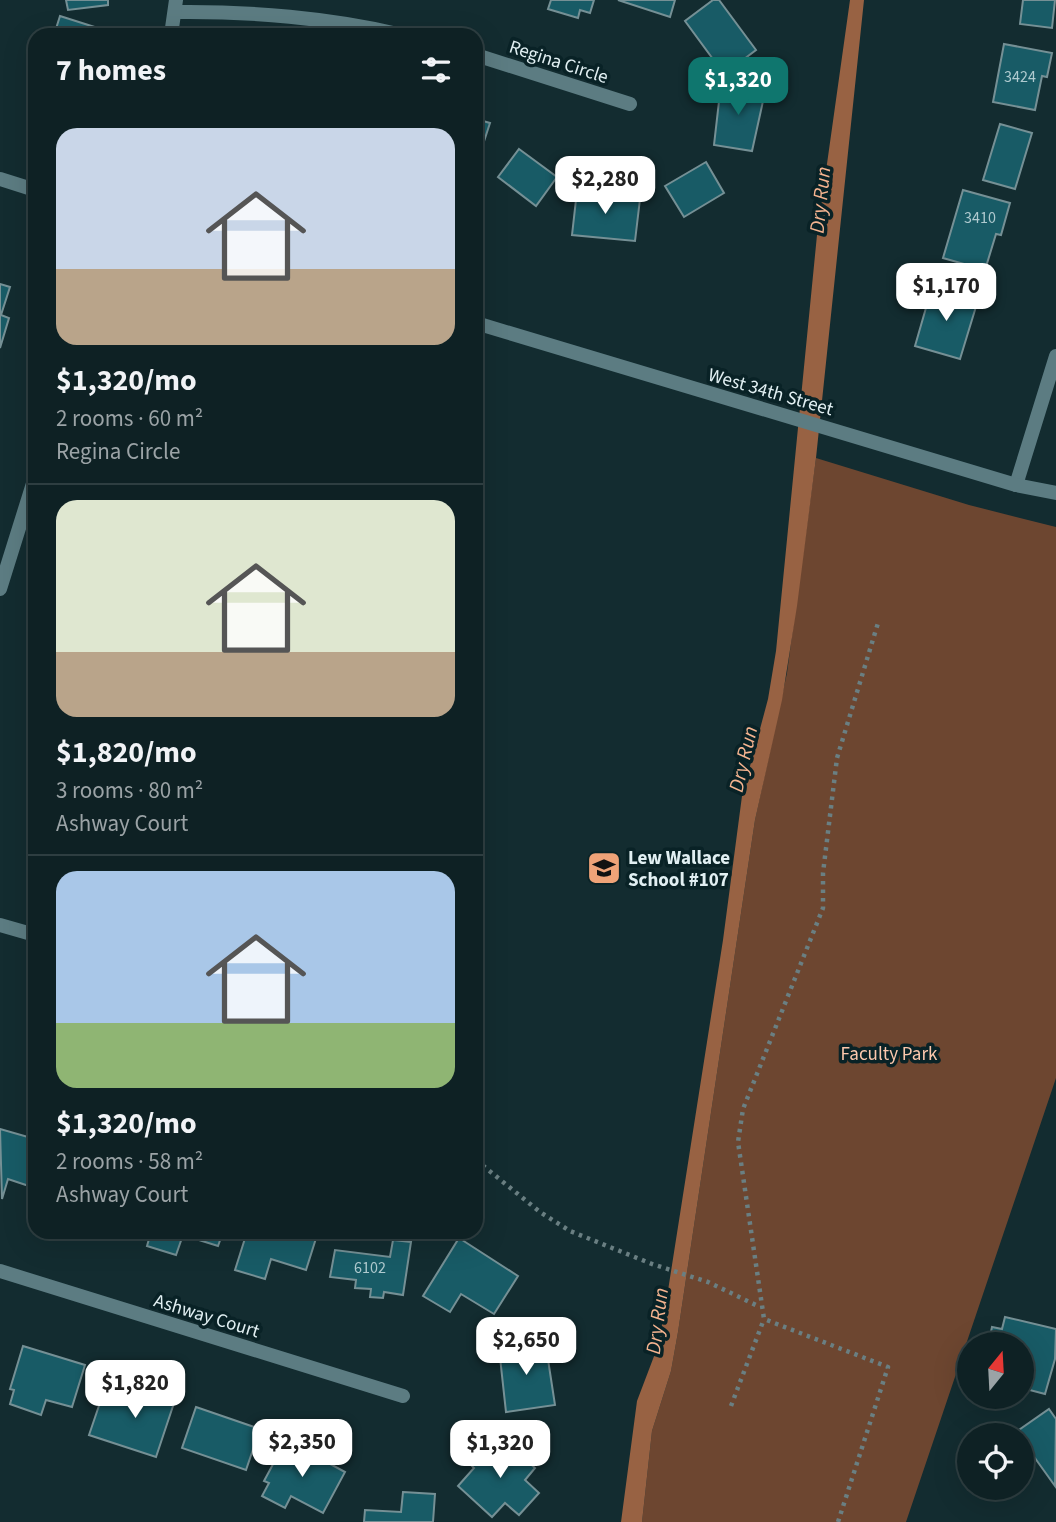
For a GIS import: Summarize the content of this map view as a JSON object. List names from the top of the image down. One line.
{"streets":{"street":["Regina Circle","West 34th Street","Ashway Court"]},"water":["Dry Run"],"parks":["Faculty Park"],"places":{"school or university":["Lew Wallace School #107"]},"house_numbers":["3424","3410","6102"],"north":"top","page":{"heading":"7 homes","price":["$1,320","$2,280","$1,170","$2,650","$1,820","$2,350","$1,320"],"list":[{"name":"$1,320/mo","note":"2 rooms · 60 m² · Regina Circle"},{"name":"$1,820/mo","note":"3 rooms · 80 m² · Ashway Court"},{"name":"$1,320/mo","note":"2 rooms · 58 m² · Ashway Court"}]}}
